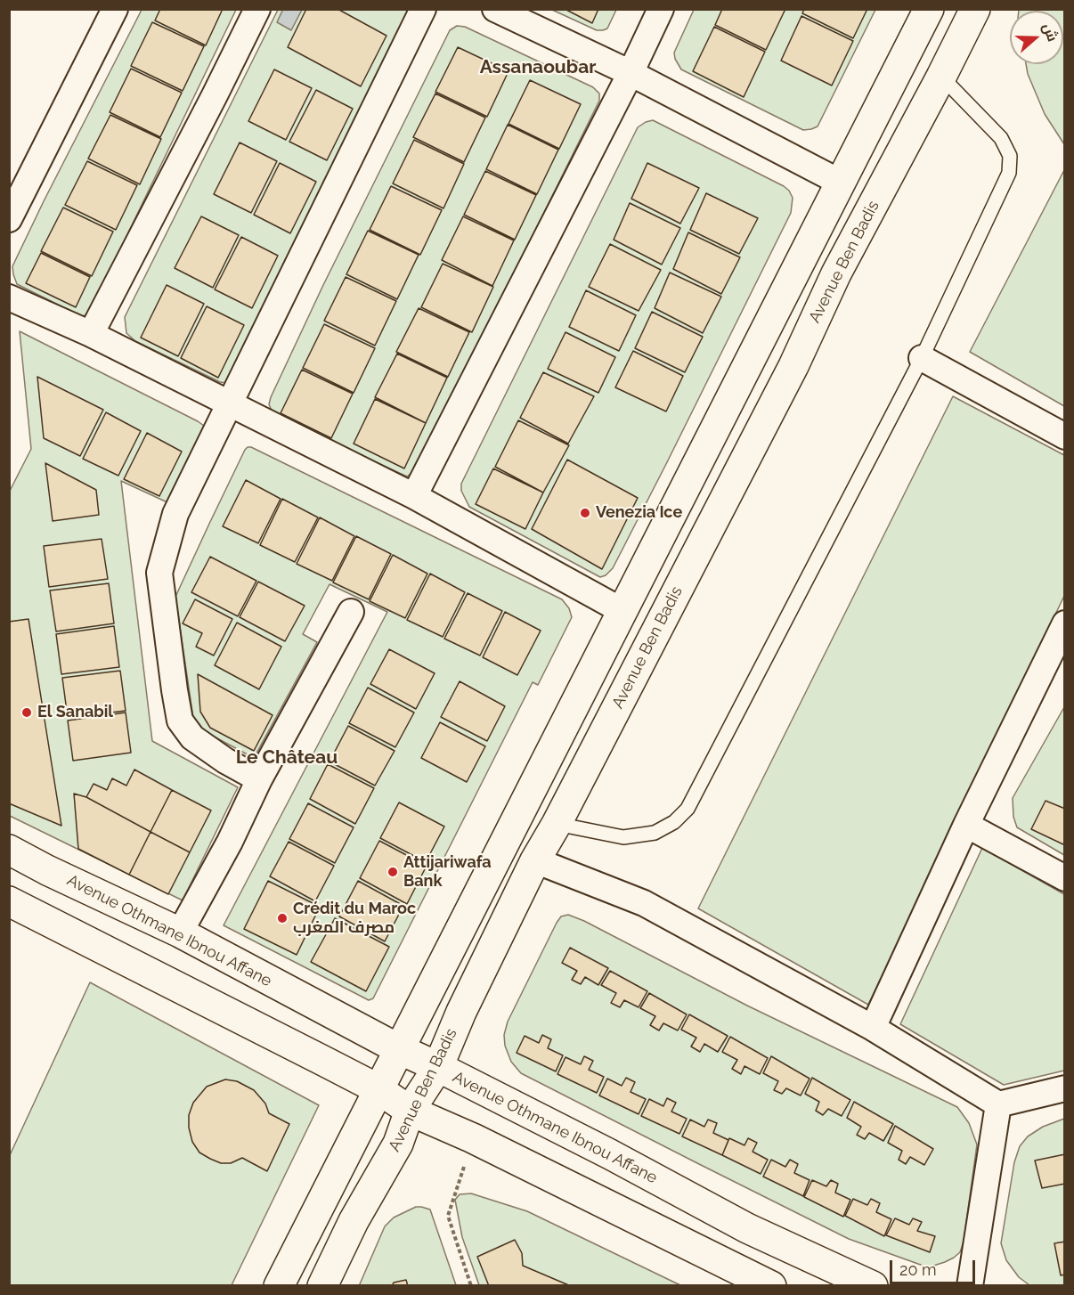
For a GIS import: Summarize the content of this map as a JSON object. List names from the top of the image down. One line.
{"streets":{"main road":["Avenue Ben Badis","Avenue Othmane Ibnou Affane"]},"crossings":[["Avenue Ben Badis","Avenue Othmane Ibnou Affane"]],"districts":["Assanaoubar","Le Château"],"places":["Venezia Ice","El Sanabil","Attijariwafa Bank","Crédit du Maroc مصرف المغرب"],"scale_bar":"20 m","north":"right"}
